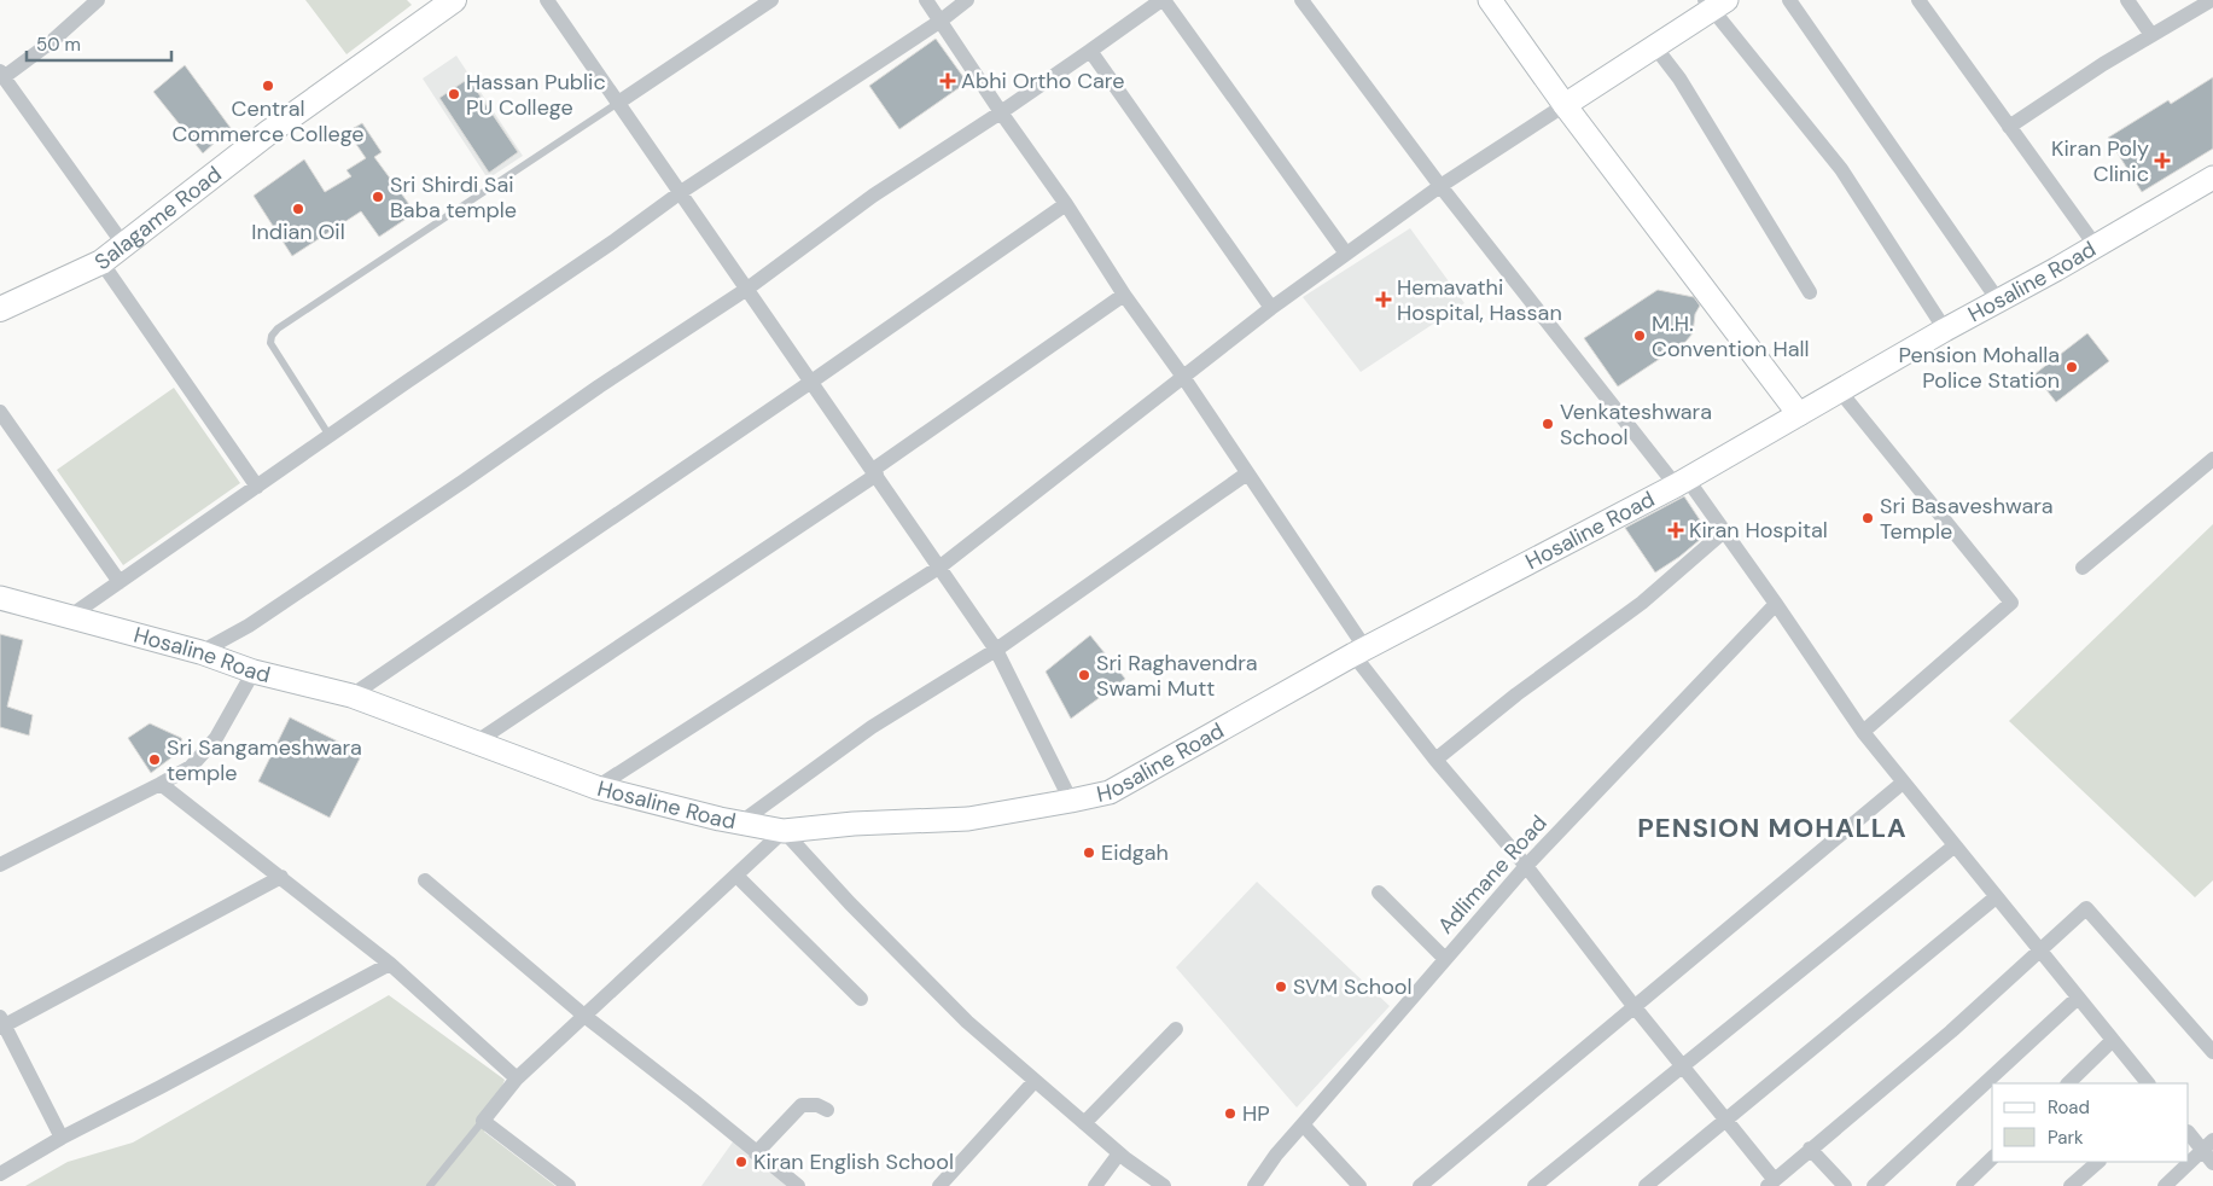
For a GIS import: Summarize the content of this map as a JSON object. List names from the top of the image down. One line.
{"streets":{"main road":["Salagame Road"],"street":["Hosaline Road","Adlimane Road"]},"districts":["PENSION MOHALLA"],"places":{"health":["Abhi Ortho Care","Kiran Poly Clinic","Hemavathi Hospital, Hassan","Kiran Hospital"],"other":["Central Commerce College","Hassan Public PU College","Sri Shirdi Sai Baba temple","Indian Oil","M.H. Convention Hall","Pension Mohalla Police Station","Venkateshwara School","Sri Basaveshwara Temple","Sri Raghavendra Swami Mutt","Sri Sangameshwara temple","Eidgah","SVM School","HP","Kiran English School"]},"legend":["Road","Park"],"scale_bar":"50 m"}
